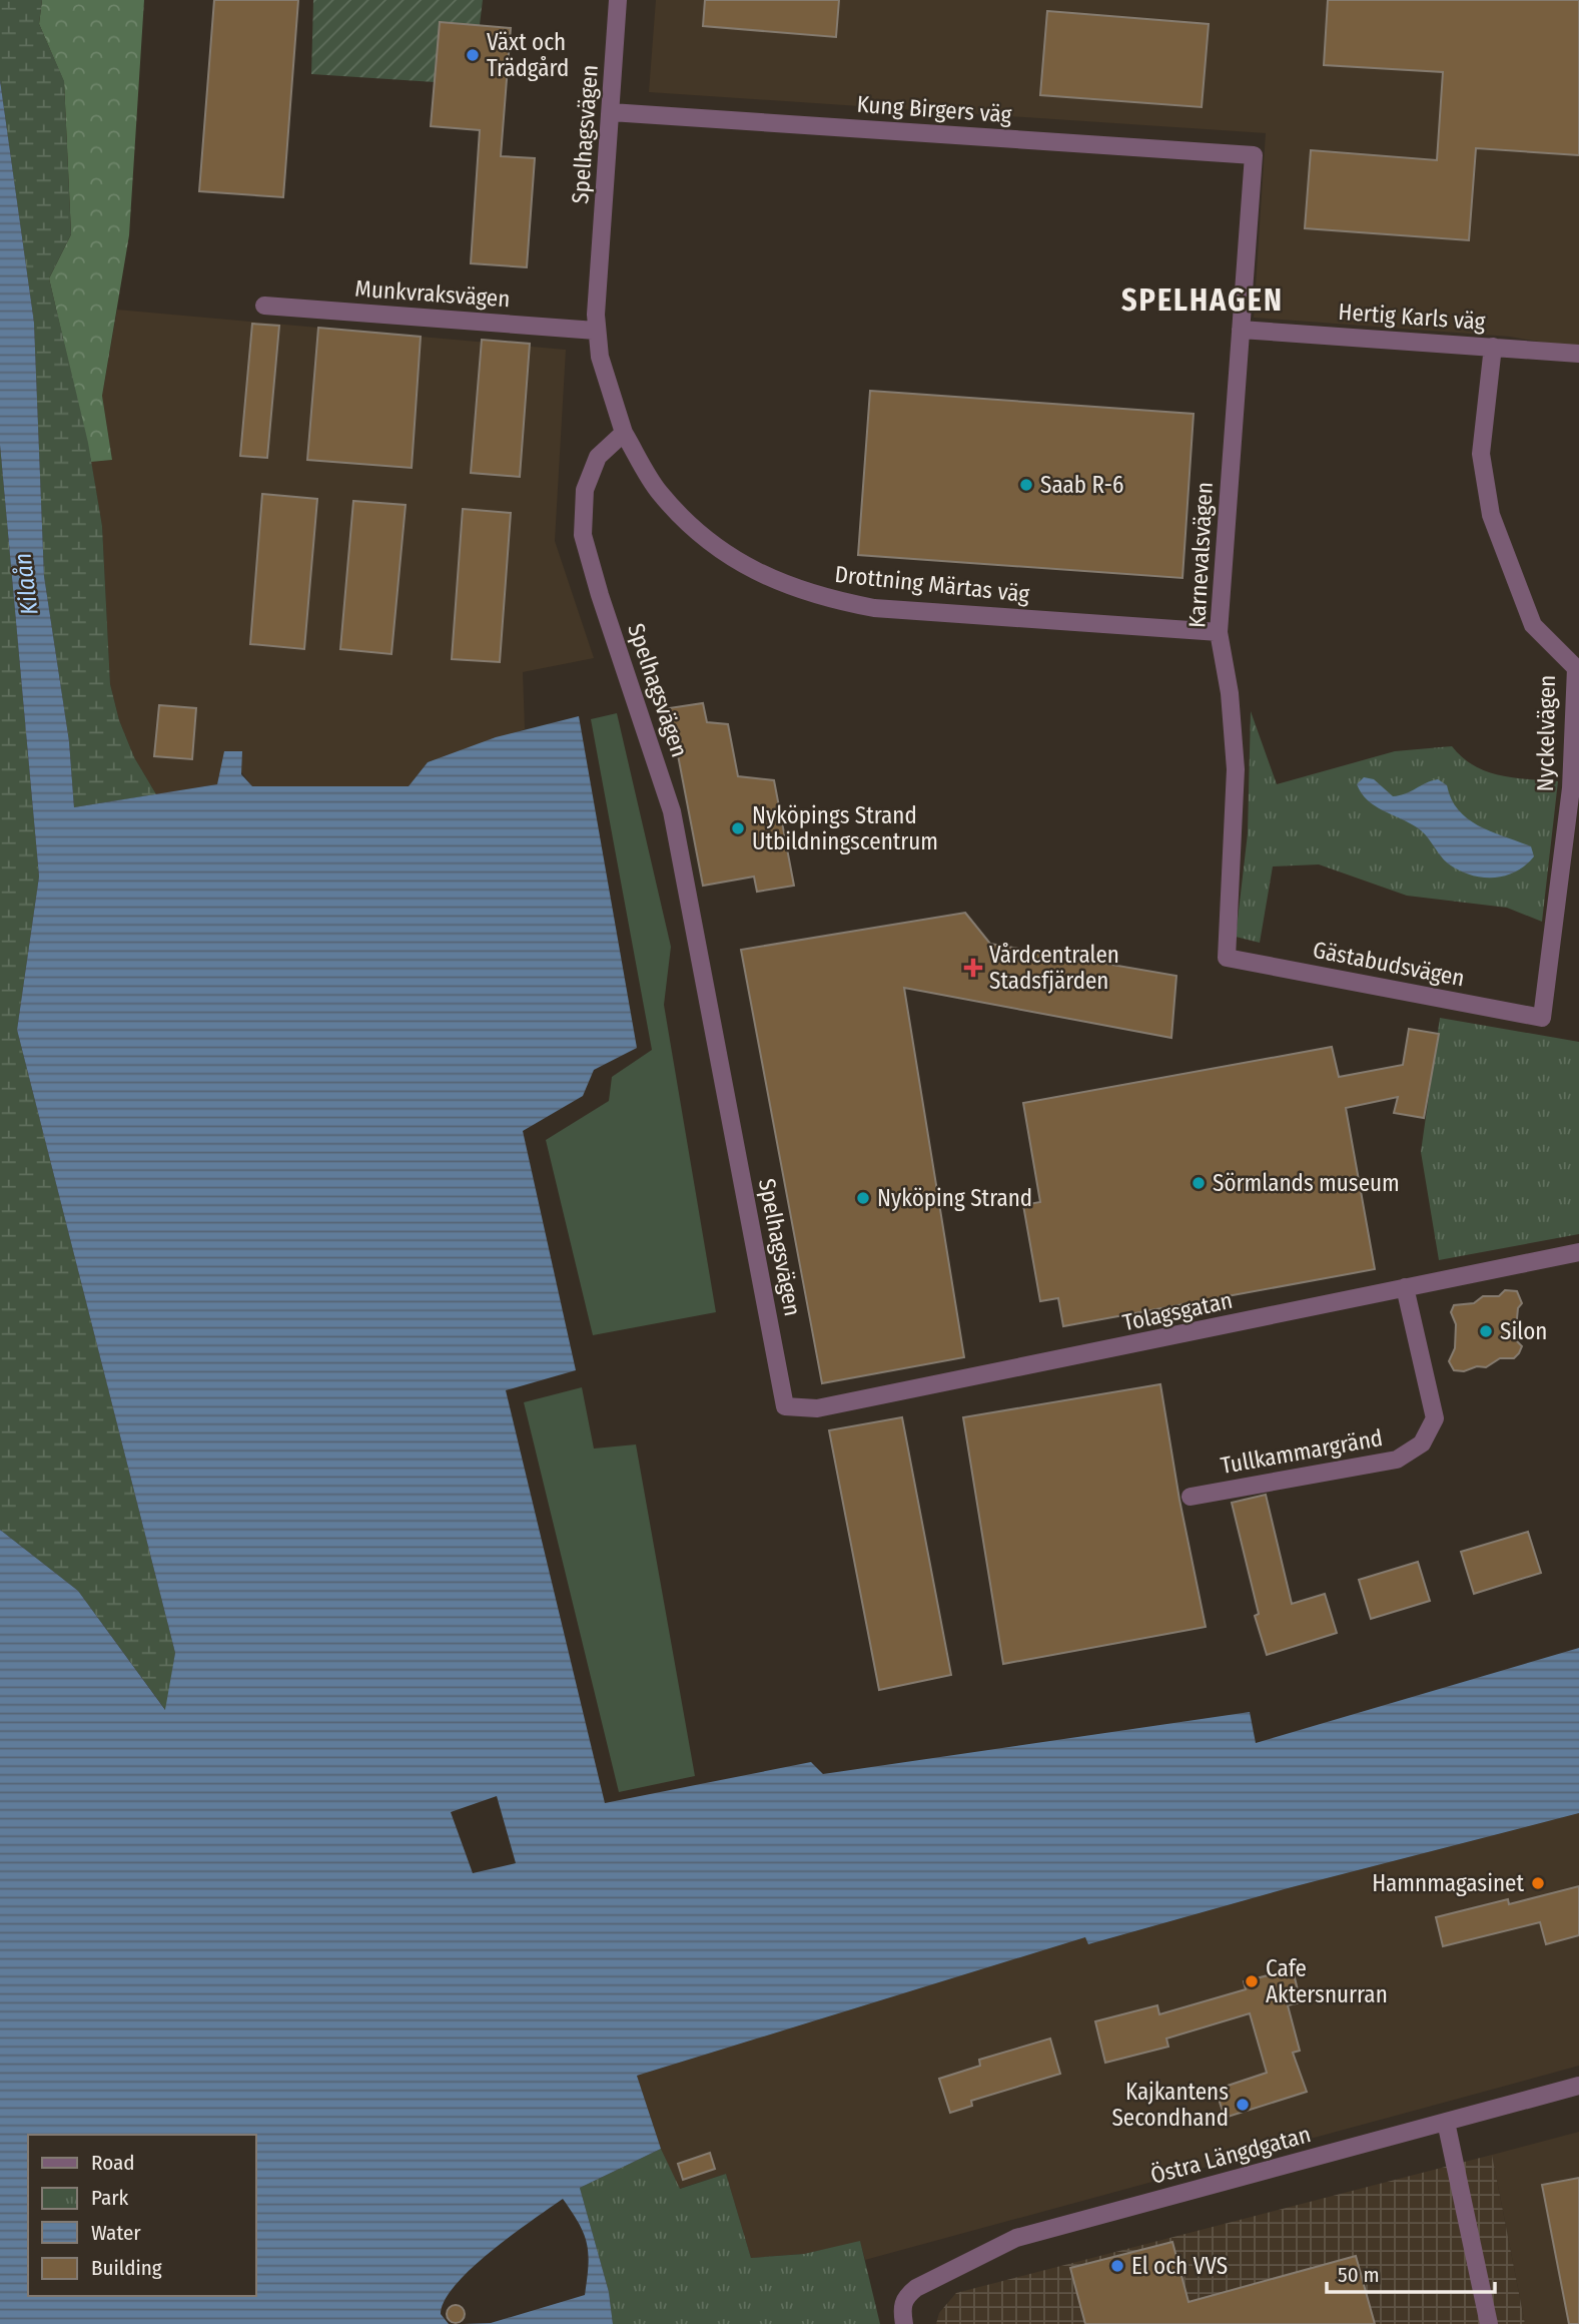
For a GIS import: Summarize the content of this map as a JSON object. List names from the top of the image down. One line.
{"streets":{"street":["Kung Birgers väg","Spelhagsvägen","Munkvraksvägen","Hertig Karls väg","Karnevalsvägen","Drottning Märtas väg","Nyckelvägen","Gästabudsvägen","Tolagsgatan","Tullkammargränd","Östra Längdgatan"]},"crossings":[["Kung Birgers väg","Spelhagsvägen"],["Kung Birgers väg","Karnevalsvägen"],["Spelhagsvägen","Munkvraksvägen"],["Spelhagsvägen","Drottning Märtas väg"],["Spelhagsvägen","Tolagsgatan"],["Hertig Karls väg","Karnevalsvägen"],["Hertig Karls väg","Nyckelvägen"],["Karnevalsvägen","Drottning Märtas väg"],["Karnevalsvägen","Gästabudsvägen"],["Nyckelvägen","Gästabudsvägen"],["Tolagsgatan","Tullkammargränd"]],"districts":["SPELHAGEN"],"water":["Kilaån"],"places":{"other":["Växt och Trädgård","Saab R-6","Nyköpings Strand Utbildningscentrum","Sörmlands museum","Nyköping Strand","Silon","Hamnmagasinet","Cafe Aktersnurran","Kajkantens Secondhand","El och VVS"],"health":["Vårdcentralen Stadsfjärden"]},"legend":["Road","Park","Water","Building"],"scale_bar":"50 m"}
